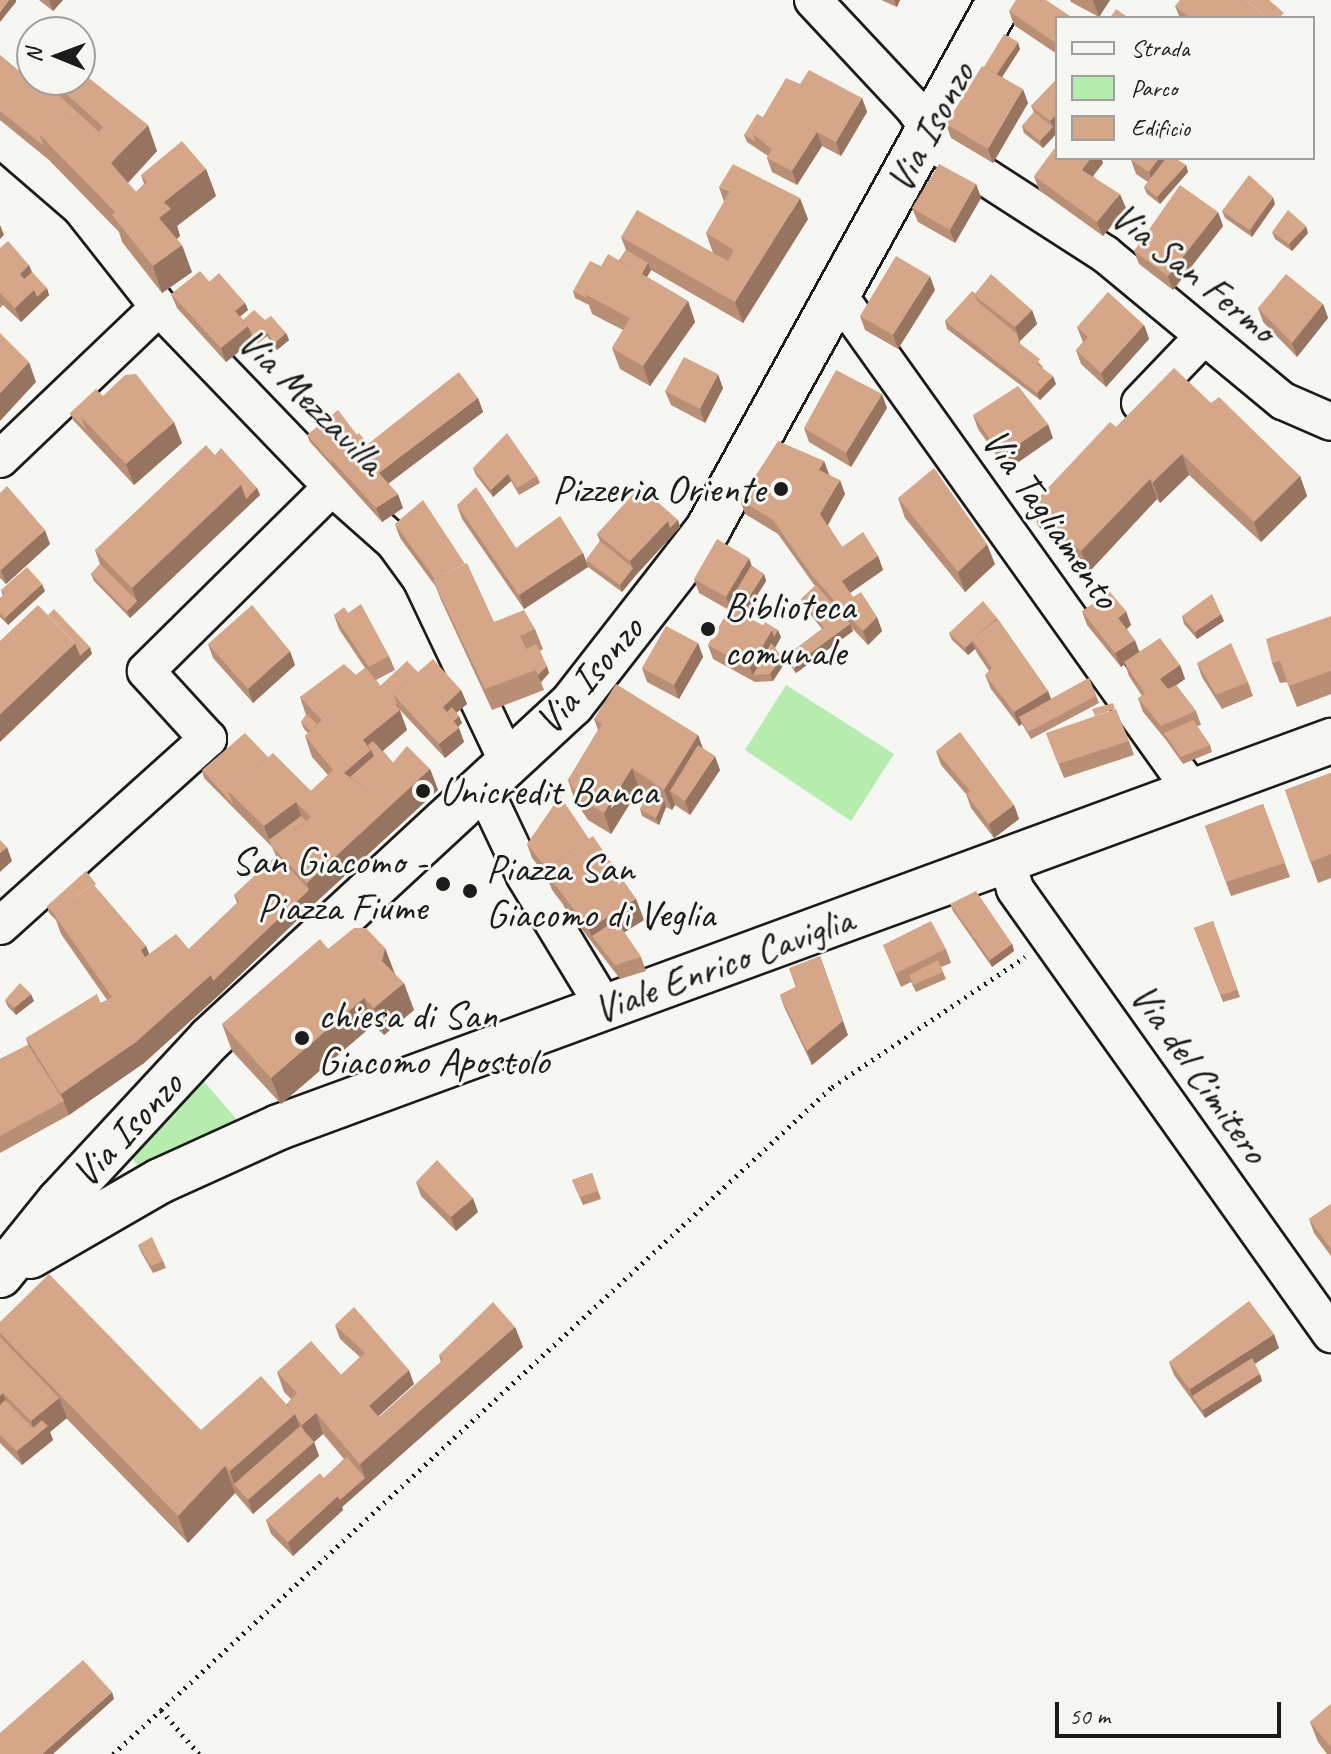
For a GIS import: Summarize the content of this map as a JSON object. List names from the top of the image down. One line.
{"streets":{"main road":["Via Isonzo","Viale Enrico Caviglia"],"street":["Via San Fermo","Via Mezzavilla","Via Tagliamento","Via del Cimitero"]},"crossings":[["Via Isonzo","Via San Fermo"],["Via Isonzo","Via Mezzavilla"],["Via Isonzo","Via Tagliamento"],["Via Isonzo","Viale Enrico Caviglia"],["Via Mezzavilla","Viale Enrico Caviglia"],["Via Tagliamento","Viale Enrico Caviglia"],["Viale Enrico Caviglia","Via del Cimitero"]],"places":["Pizzeria Oriente","Biblioteca comunale","Unicredit Banca","San Giacomo - Piazza Fiume","Piazza San Giacomo di Veglia","chiesa di San Giacomo Apostolo"],"legend":["Strada","Parco","Edificio"],"scale_bar":"50 m","north":"left"}
